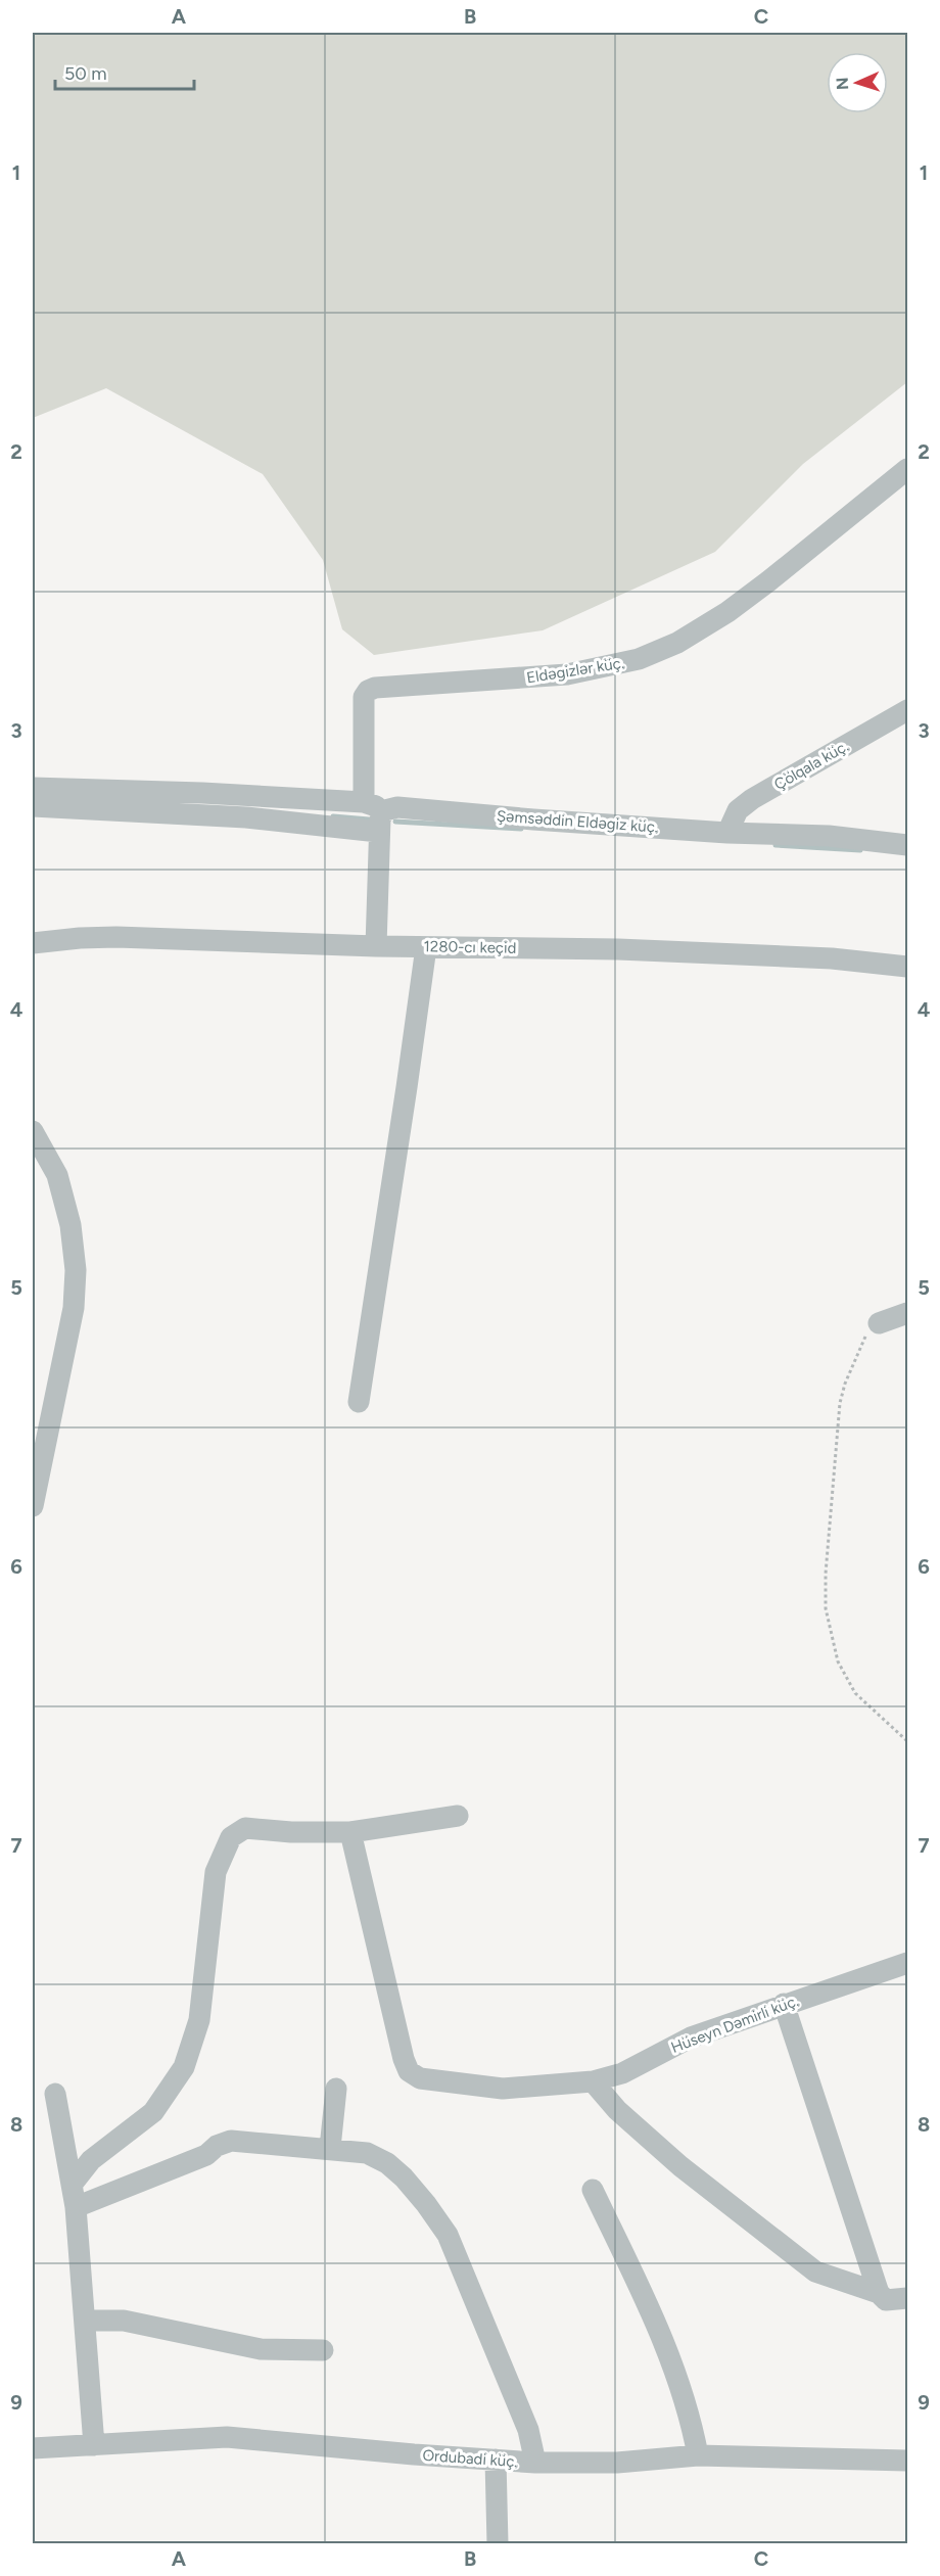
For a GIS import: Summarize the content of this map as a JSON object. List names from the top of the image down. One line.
{"streets":{"street":["Eldəgizlər küç.","Çölqala küç.","Şəmsəddin Eldəgiz küç.","1280-cı keçid","Hüseyn Dəmirli küç.","Ordubadi küç."]},"crossings":[["Çölqala küç.","Şəmsəddin Eldəgiz küç."]],"scale_bar":"50 m","north":"left","grid":{"columns":["A","B","C"],"rows":["1","2","3","4","5","6","7","8","9"]}}
